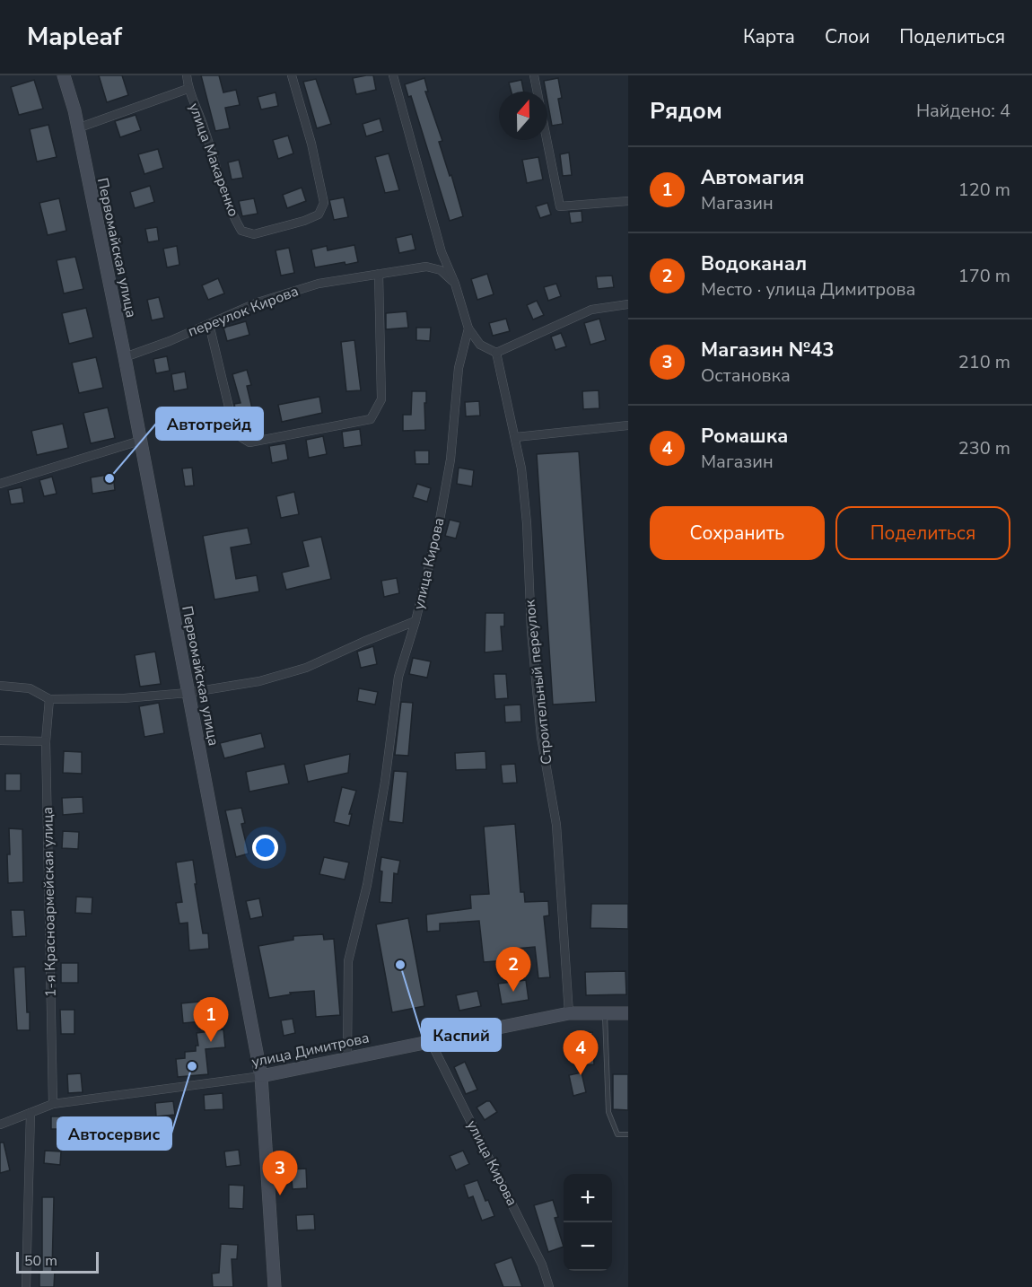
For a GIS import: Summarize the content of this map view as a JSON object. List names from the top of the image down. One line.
{"streets":{"main road":["Первомайская улица","улица Димитрова"],"street":["улица Макаренко","переулок Кирова","улица Кирова","Строительный переулок","1-я Красноармейская улица"]},"crossings":[["улица Макаренко","Первомайская улица"],["Первомайская улица","переулок Кирова"],["Первомайская улица","улица Димитрова"],["улица Кирова","улица Димитрова"],["Строительный переулок","улица Димитрова"],["1-я Красноармейская улица","улица Димитрова"]],"places":["Автотрейд","Каспий","Автосервис"],"scale_bar":"50 m","north":"top","page":{"header":"Mapleaf","nav":["Карта","Слои","Поделиться"],"heading":["Рядом","Найдено: 4"],"list":[{"mark":"1","name":"Автомагия","note":"Магазин","value":"120 m"},{"mark":"2","name":"Водоканал","note":"Место · улица Димитрова","value":"170 m"},{"mark":"3","name":"Магазин №43","note":"Остановка","value":"210 m"},{"mark":"4","name":"Ромашка","note":"Магазин","value":"230 m"}],"buttons":["Сохранить","Поделиться"],"pins":["2","1","4","3"],"map_buttons":["+","−"],"scale":"50 m"}}
